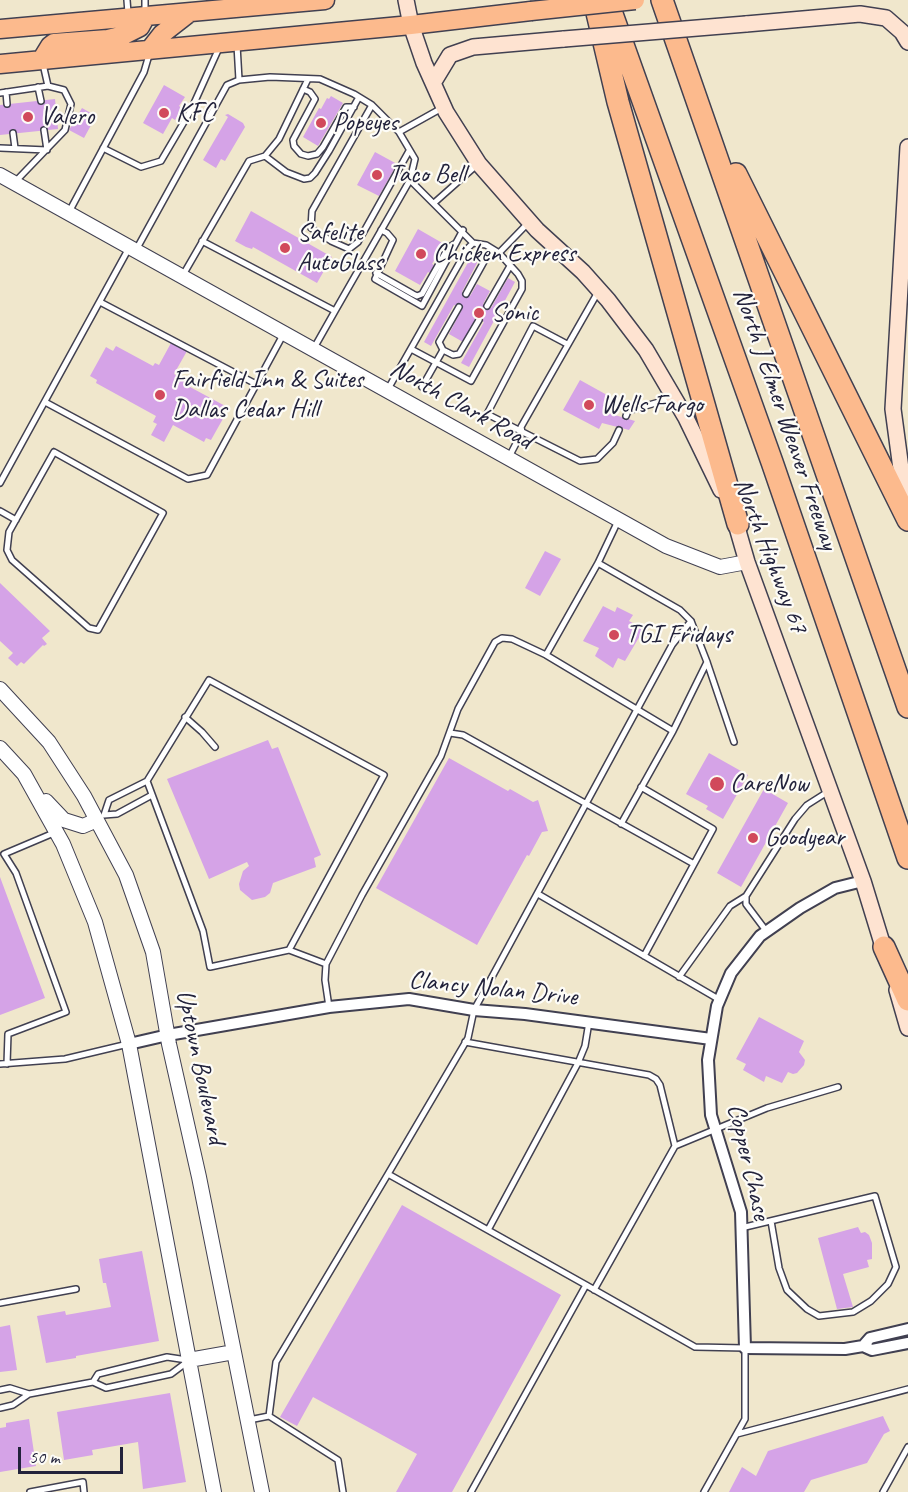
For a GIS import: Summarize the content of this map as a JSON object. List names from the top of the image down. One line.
{"streets":{"highway":["North J Elmer Weaver Freeway"],"main road":["North Highway 67"],"street":["North Clark Road","Clancy Nolan Drive","Uptown Boulevard","Copper Chase"]},"crossings":[["North Clark Road","North Highway 67"],["North Highway 67","Copper Chase"],["Clancy Nolan Drive","Uptown Boulevard"],["Clancy Nolan Drive","Copper Chase"]],"places":["KFC","Valero","Popeyes","Taco Bell","Safelite AutoGlass","Chicken Express","Sonic","Fairfield Inn & Suites Dallas Cedar Hill","Wells Fargo","TGI Fridays","CareNow","Goodyear"],"scale_bar":"50 m"}
